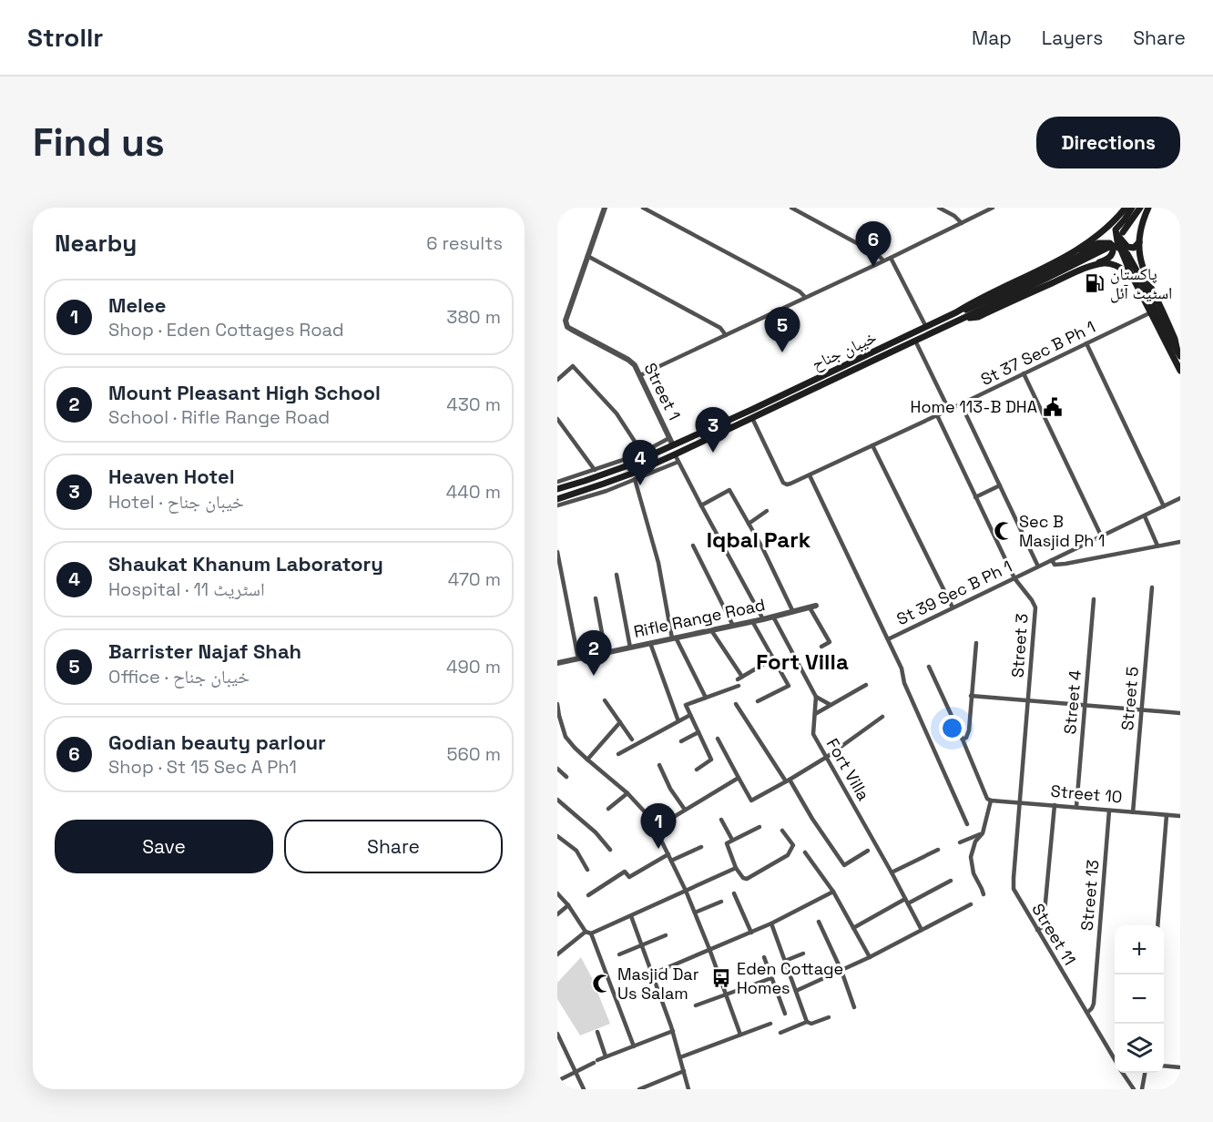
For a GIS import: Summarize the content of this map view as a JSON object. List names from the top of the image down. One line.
{"streets":{"main road":["خیبان جناح"],"street":["St 37 Sec B Ph 1","Street 1","St 39 Sec B Ph 1","Rifle Range Road","Street 3","Street 5","Street 4","Fort Villa","Street 10","Street 13","Street 11"]},"crossings":[["خیبان جناح","St 37 Sec B Ph 1"],["خیبان جناح","Street 1"],["St 37 Sec B Ph 1","Street 3"],["St 39 Sec B Ph 1","Street 3"],["Street 3","Street 10"],["Street 3","Street 11"],["Street 5","Street 10"],["Street 4","Street 10"],["Street 10","Street 13"],["Street 10","Street 11"],["Street 13","Street 11"]],"districts":["Iqbal Park","Fort Villa"],"places":{"fuel station":["پاکستان اسٹیٹ آئل"],"public building":["Home 113-B DHA"],"mosque":["Sec B Masjid Ph 1","Masjid Dar Us Salam"],"bus stop":["Eden Cottage Homes"]},"page":{"header":"Strollr","nav":["Map","Layers","Share"],"buttons":["Directions",["Save","Share"]],"title":"Find us","heading":["Nearby","6 results"],"pins":["6","5","3","4","2","1"],"list":[{"mark":"1","name":"Melee","note":"Shop · Eden Cottages Road","value":"380 m"},{"mark":"2","name":"Mount Pleasant High School","note":"School · Rifle Range Road","value":"430 m"},{"mark":"3","name":"Heaven Hotel","note":"Hotel · خیبان جناح","value":"440 m"},{"mark":"4","name":"Shaukat Khanum Laboratory","note":"Hospital · اسٹریٹ 11","value":"470 m"},{"mark":"5","name":"Barrister Najaf Shah","note":"Office · خیبان جناح","value":"490 m"},{"mark":"6","name":"Godian beauty parlour","note":"Shop · St 15 Sec A Ph1","value":"560 m"}],"map_buttons":["+","−"]}}
